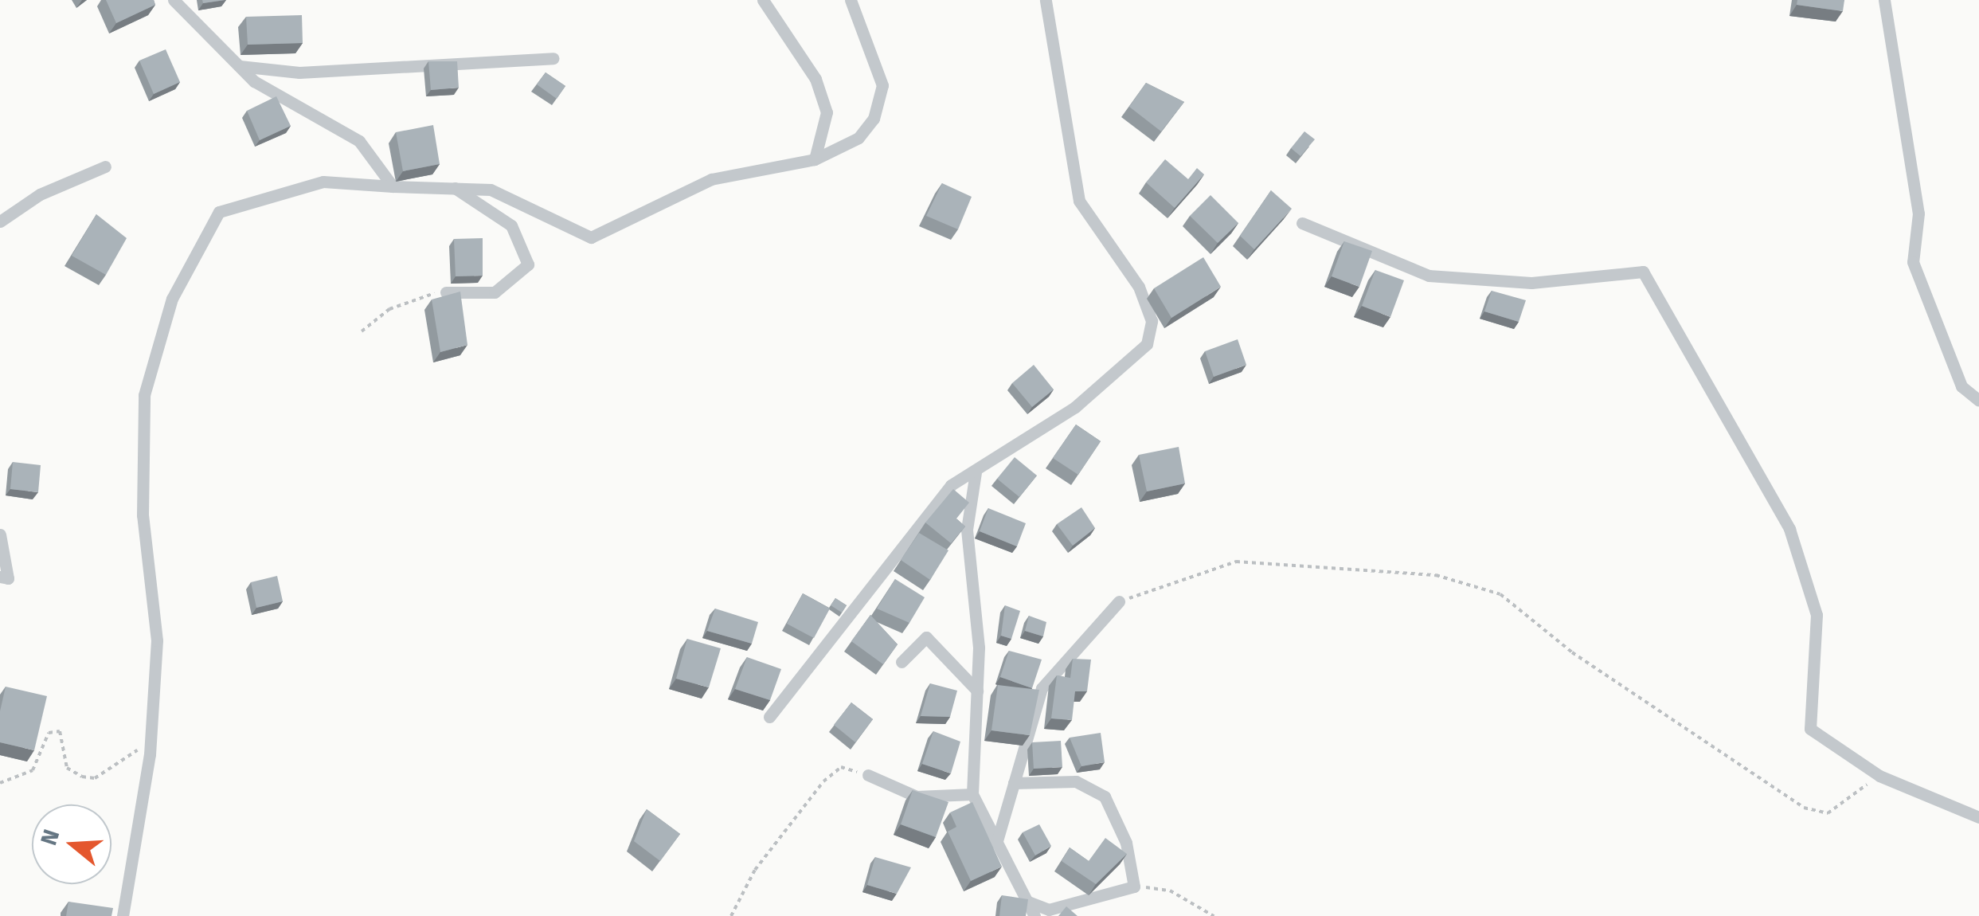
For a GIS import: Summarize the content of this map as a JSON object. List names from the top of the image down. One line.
{"north":"left"}
